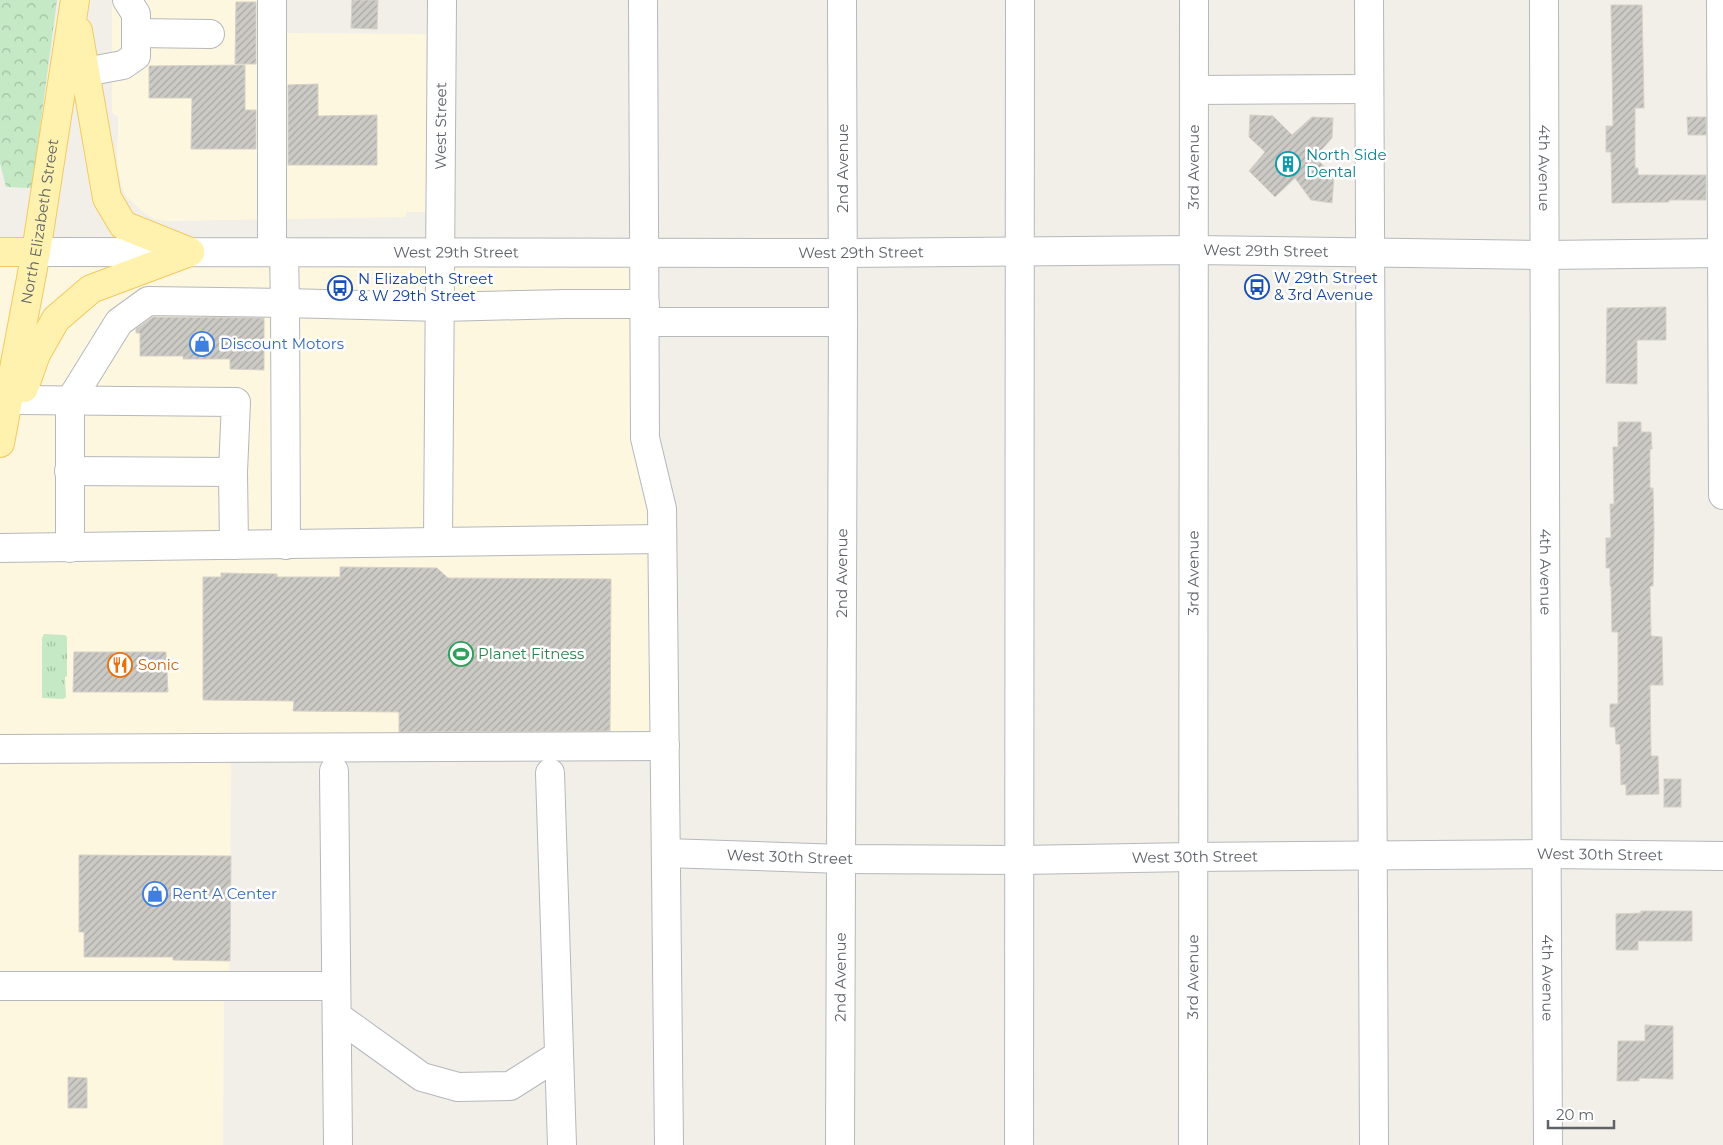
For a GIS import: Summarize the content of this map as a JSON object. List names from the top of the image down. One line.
{"streets":{"main road":["North Elizabeth Street","West 29th Street"],"street":["West Street","2nd Avenue","3rd Avenue","4th Avenue","West 30th Street"]},"crossings":[["West Street","West 29th Street"],["2nd Avenue","West 29th Street"],["2nd Avenue","West 30th Street"],["3rd Avenue","West 29th Street"],["3rd Avenue","West 30th Street"],["4th Avenue","West 29th Street"],["4th Avenue","West 30th Street"],["North Elizabeth Street","West 29th Street"]],"places":{"building":["North Side Dental"],"bus stop":["W 29th Street & 3rd Avenue","N Elizabeth Street & W 29th Street"],"shop":["Discount Motors","Rent A Center"],"sports":["Planet Fitness"],"restaurant":["Sonic"]},"scale_bar":"20 m"}
